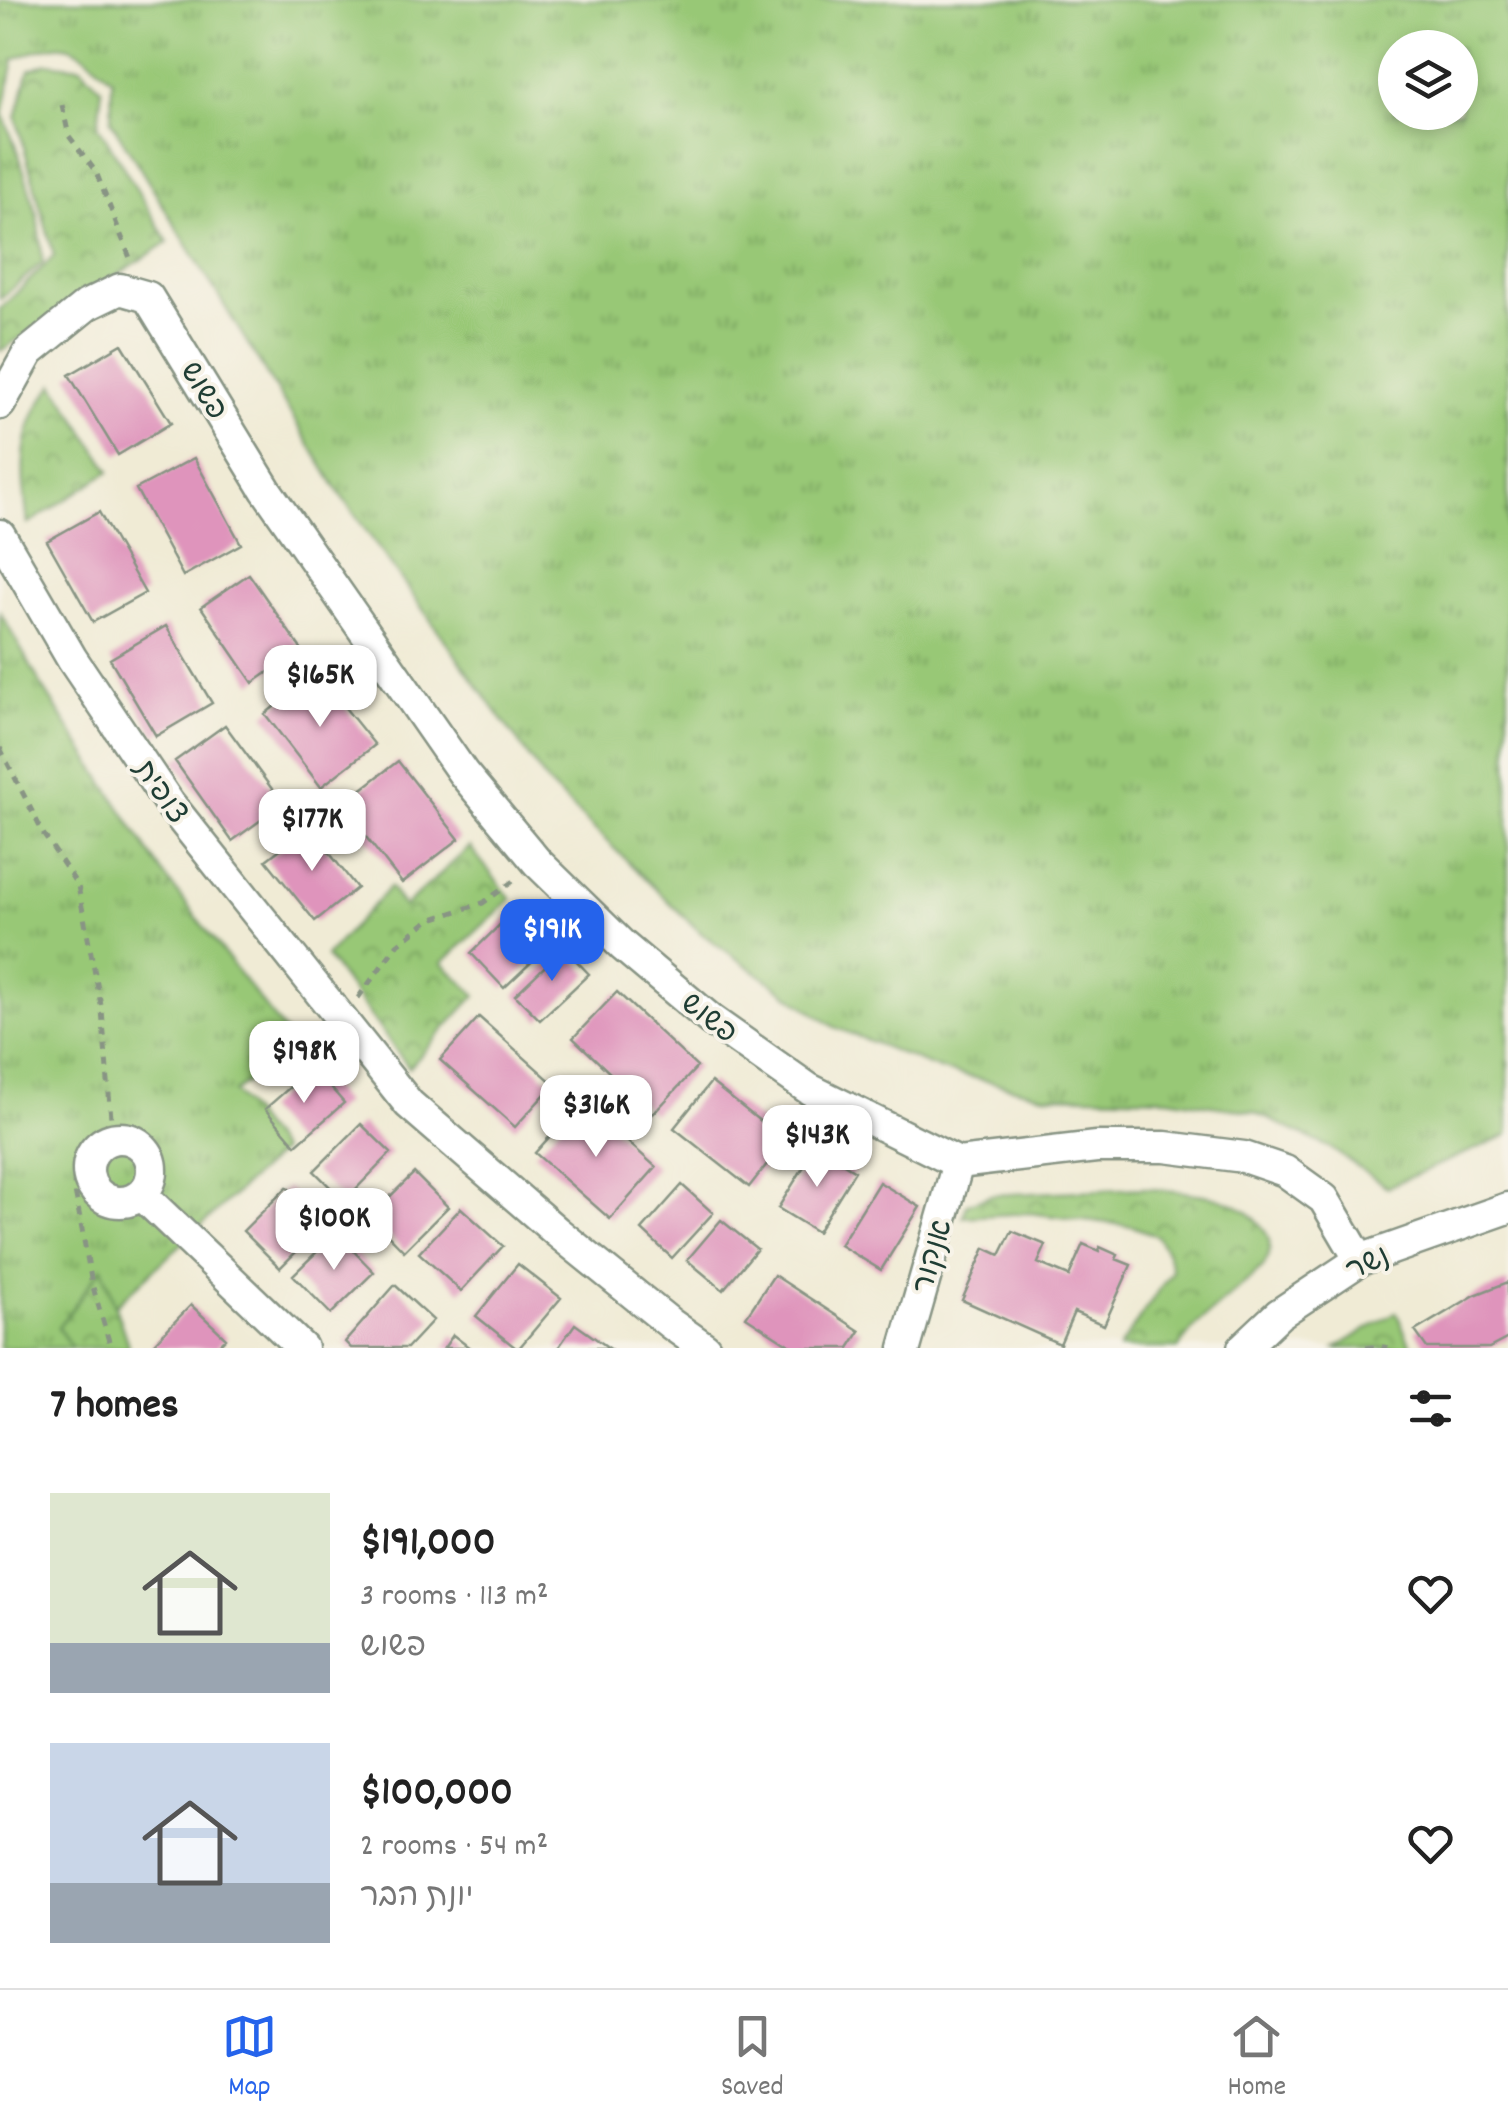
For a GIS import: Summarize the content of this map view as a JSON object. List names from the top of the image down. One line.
{"streets":{"street":["פשוש","צופית","אנקור","נשר"]},"crossings":[["פשוש","אנקור"]],"page":{"price":["$165K","$177K","$191K","$198K","$316K","$143K","$100K"],"heading":"7 homes","list":[{"name":"$191,000","note":"3 rooms · 113 m² · פשוש"},{"name":"$100,000","note":"2 rooms · 54 m² · יונת הבר"}],"tabs":["Map","Saved","Home"]}}
